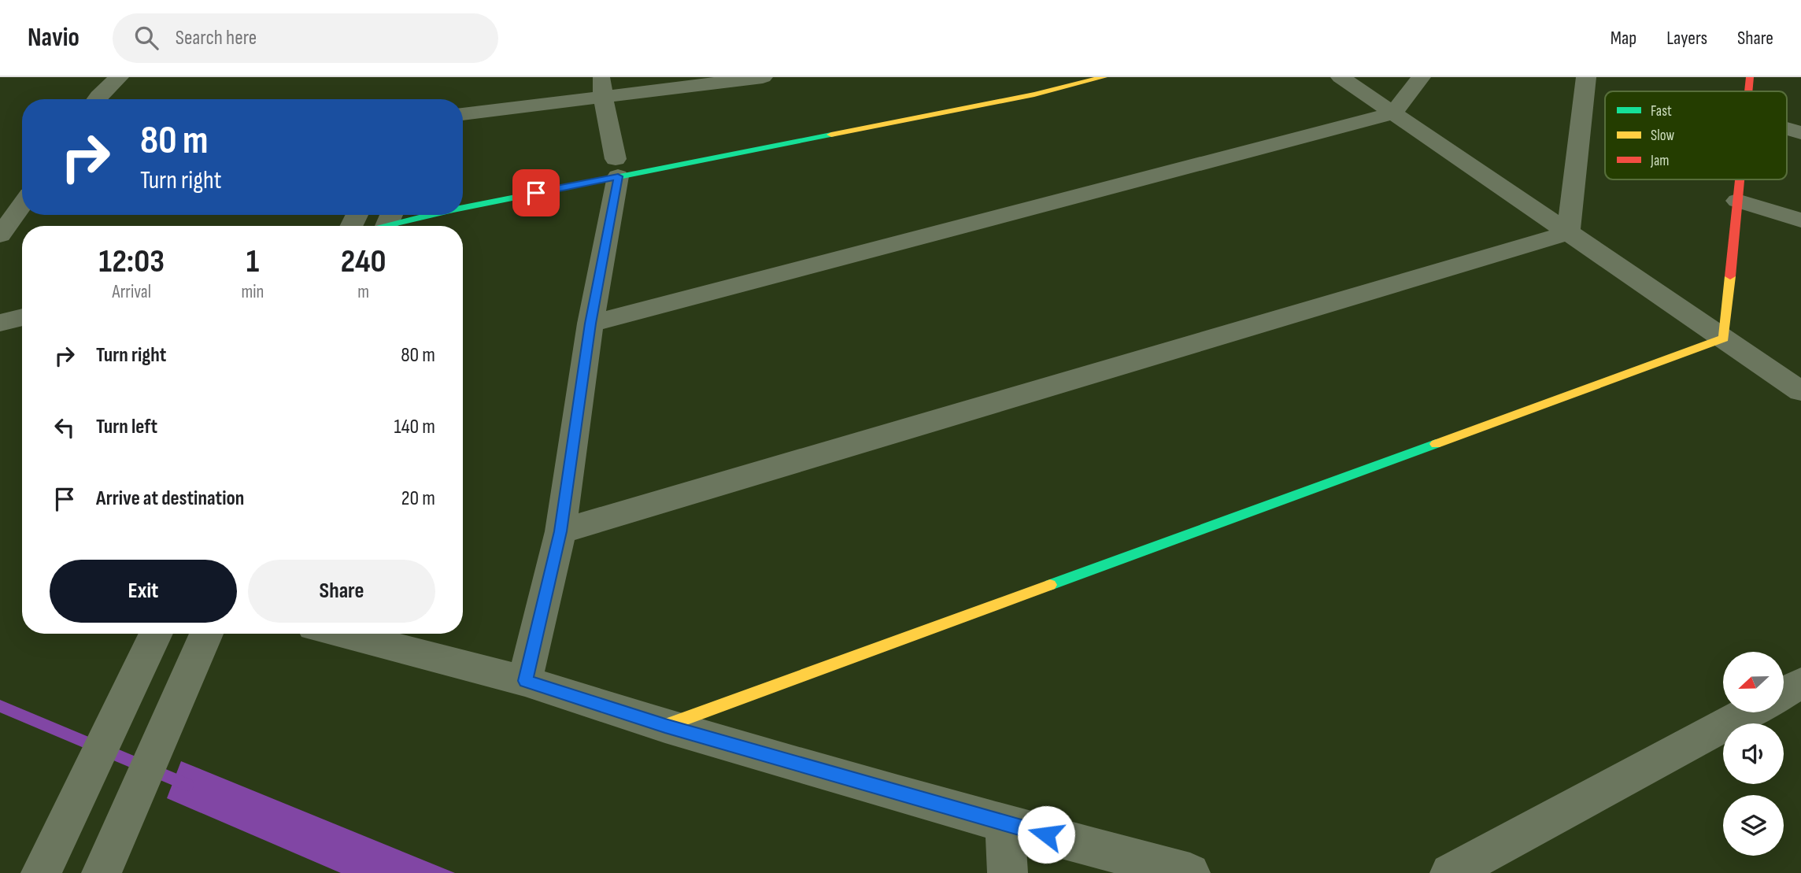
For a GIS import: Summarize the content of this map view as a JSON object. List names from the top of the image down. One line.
{"legend":["Fast","Slow","Jam"],"north":"left","page":{"header":"Navio","search":"Search here","nav":["Map","Layers","Share"],"turn":["80 m","Turn right"],"eta":["12:03","Arrival","1","min","240","m"],"list":[{"name":"Turn right","value":"80 m"},{"name":"Turn left","value":"140 m"},{"name":"Arrive at destination","value":"20 m"}],"buttons":["Exit","Share"]}}
